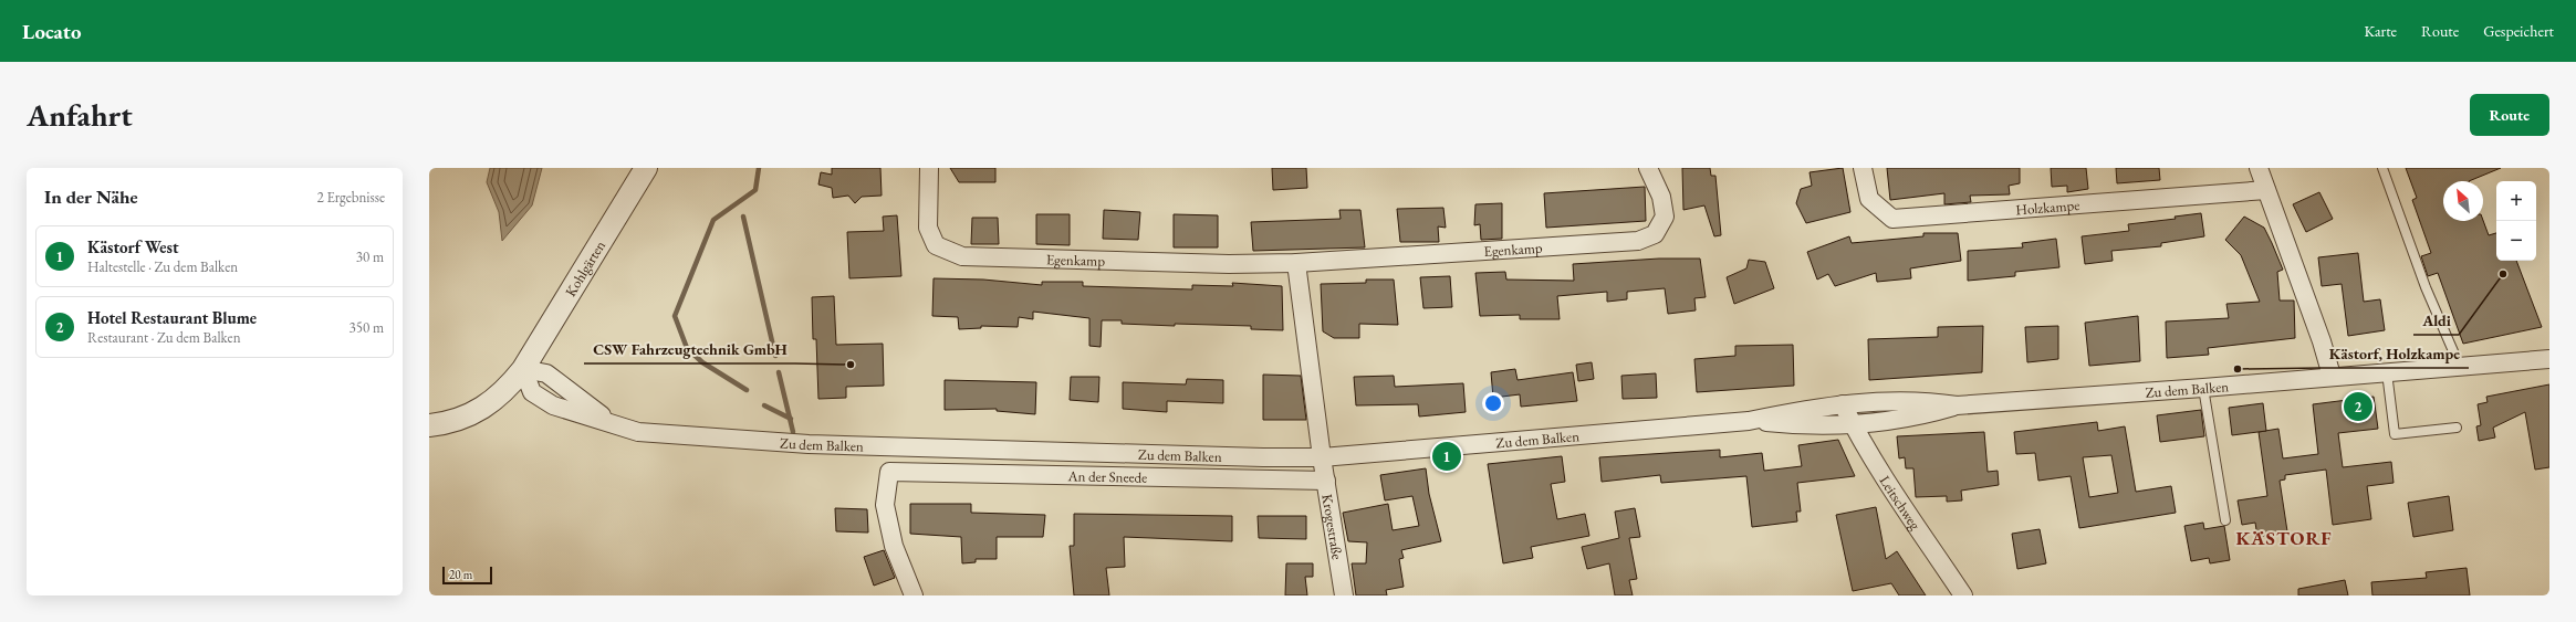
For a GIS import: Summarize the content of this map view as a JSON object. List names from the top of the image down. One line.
{"streets":{"street":["Holzkampe","Egenkamp","Kohlgärten","Zu dem Balken","An der Sneede","Leitschweg","Krogestraße"]},"crossings":[["Kohlgärten","Zu dem Balken"],["Zu dem Balken","Leitschweg"],["Zu dem Balken","Krogestraße"],["An der Sneede","Krogestraße"]],"districts":["KÄSTORF"],"places":["Aldi","CSW Fahrzeugtechnik GmbH","Kästorf, Holzkampe"],"scale_bar":"20 m","north":"top left","page":{"header":"Locato","nav":["Karte","Route","Gespeichert"],"buttons":"Route","title":"Anfahrt","heading":["In der Nähe","2 Ergebnisse"],"map_buttons":["+","−"],"list":[{"mark":"1","name":"Kästorf West","note":"Haltestelle · Zu dem Balken","value":"30 m"},{"mark":"2","name":"Hotel Restaurant Blume","note":"Restaurant · Zu dem Balken","value":"350 m"}],"pins":["2","1"],"scale":"20 m"}}
